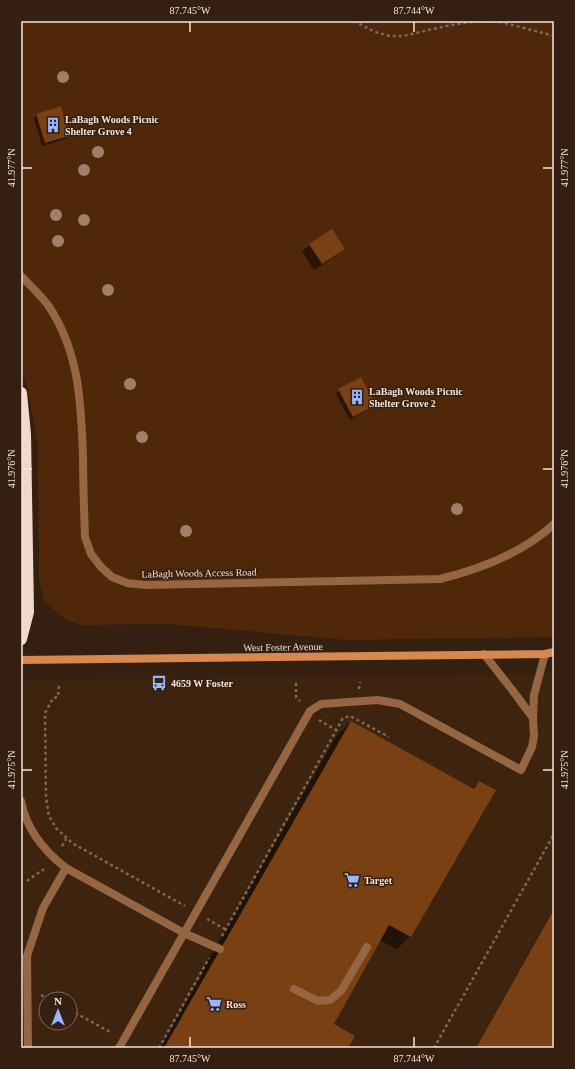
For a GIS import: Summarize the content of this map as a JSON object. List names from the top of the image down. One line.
{"streets":{"main road":["West Foster Avenue"],"lane":["LaBagh Woods Access Road"]},"places":{"building":["LaBagh Woods Picnic Shelter Grove 4","LaBagh Woods Picnic Shelter Grove 2"],"bus stop":["4659 W Foster"],"supermarket":["Target","Ross"]},"north":"top","coordinates":["87.745°W","87.744°W","41.977°N","41.976°N","41.975°N"]}
